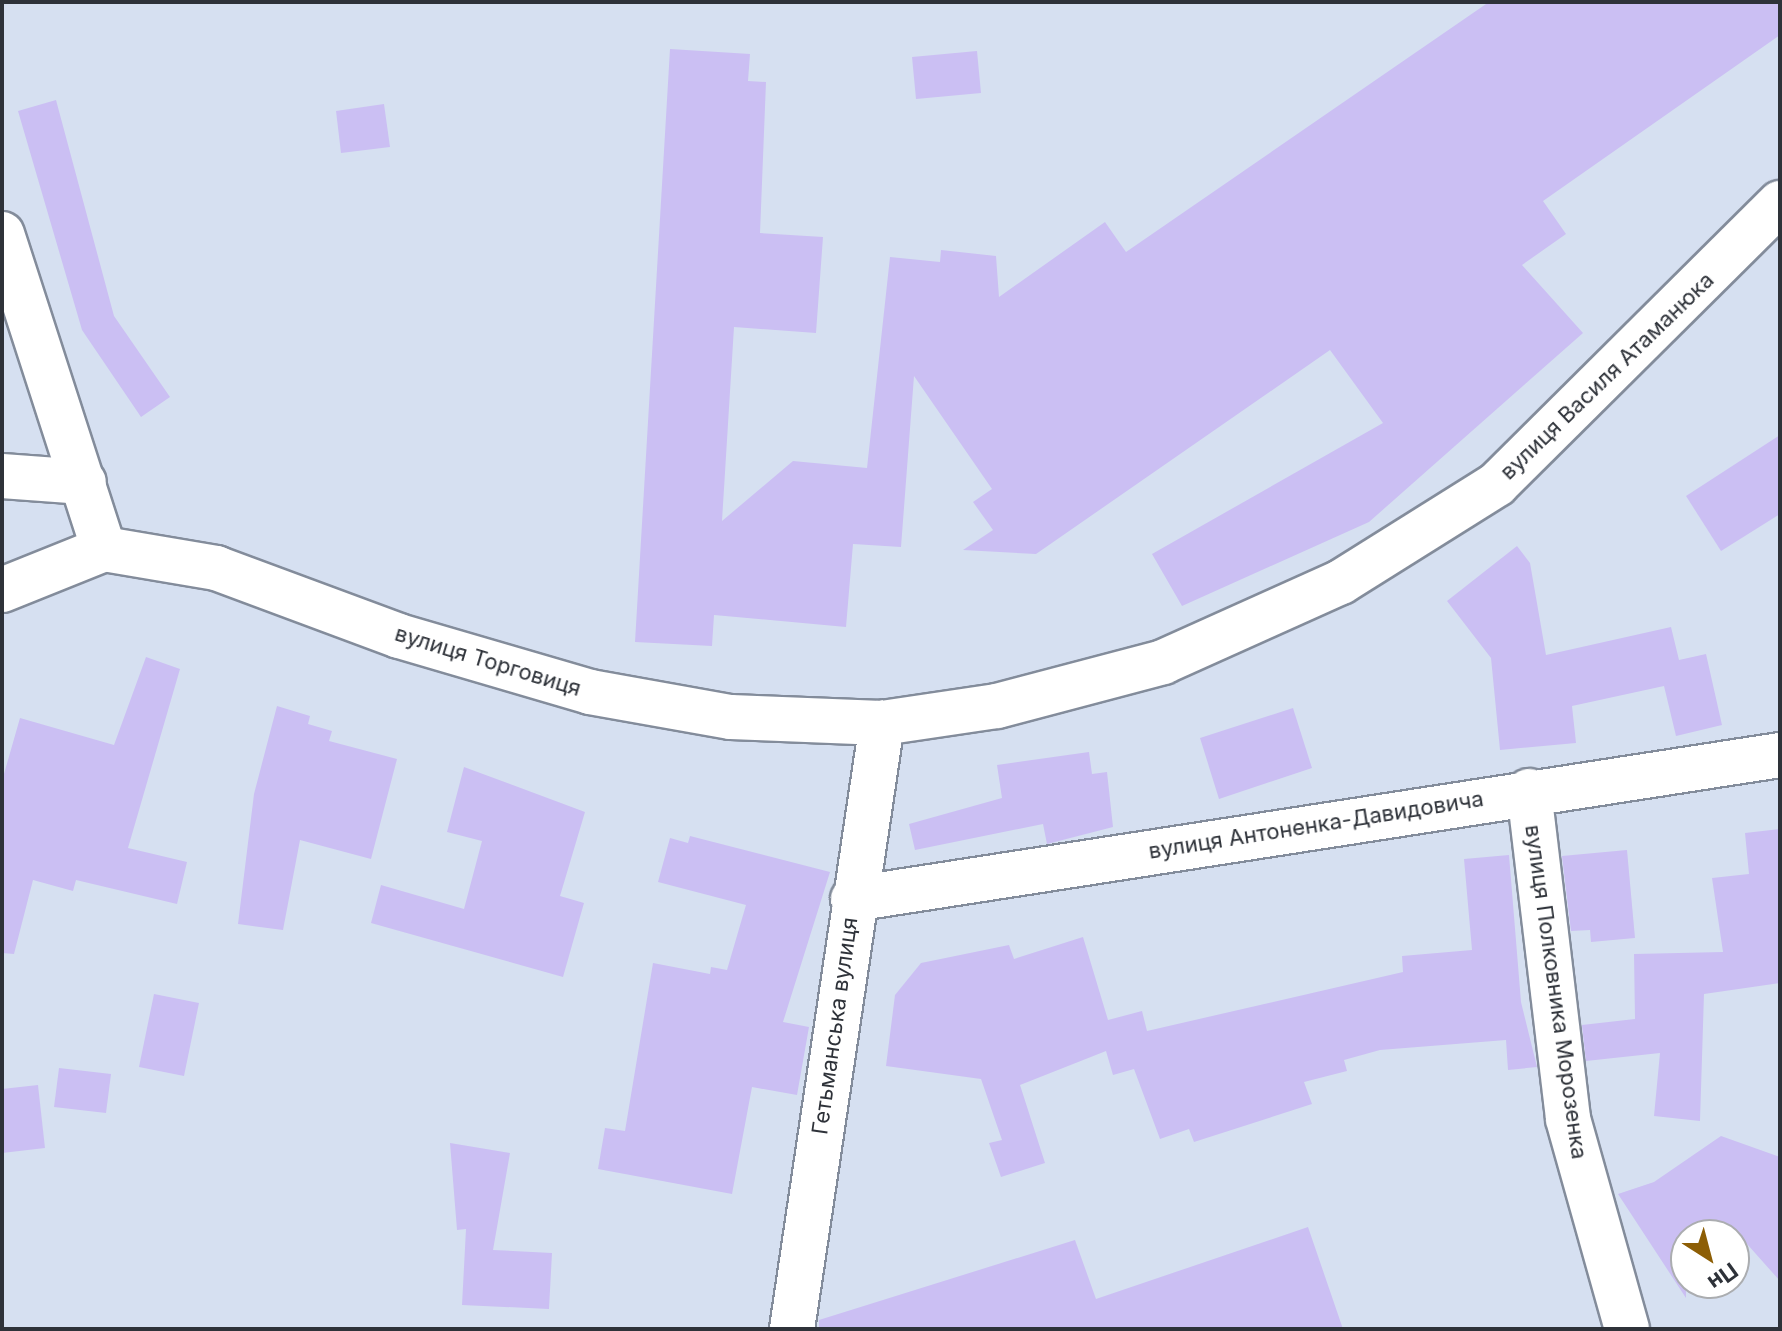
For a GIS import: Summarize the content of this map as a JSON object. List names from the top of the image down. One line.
{"streets":{"street":["вулиця Василя Атаманюка","вулиця Торговиця","вулиця Антоненка-Давидовича","вулиця Полковника Морозенка","Гетьманська вулиця"]},"crossings":[["вулиця Василя Атаманюка","вулиця Торговиця"],["вулиця Василя Атаманюка","Гетьманська вулиця"],["вулиця Торговиця","Гетьманська вулиця"],["вулиця Антоненка-Давидовича","вулиця Полковника Морозенка"],["вулиця Антоненка-Давидовича","Гетьманська вулиця"]],"north":"bottom right"}
